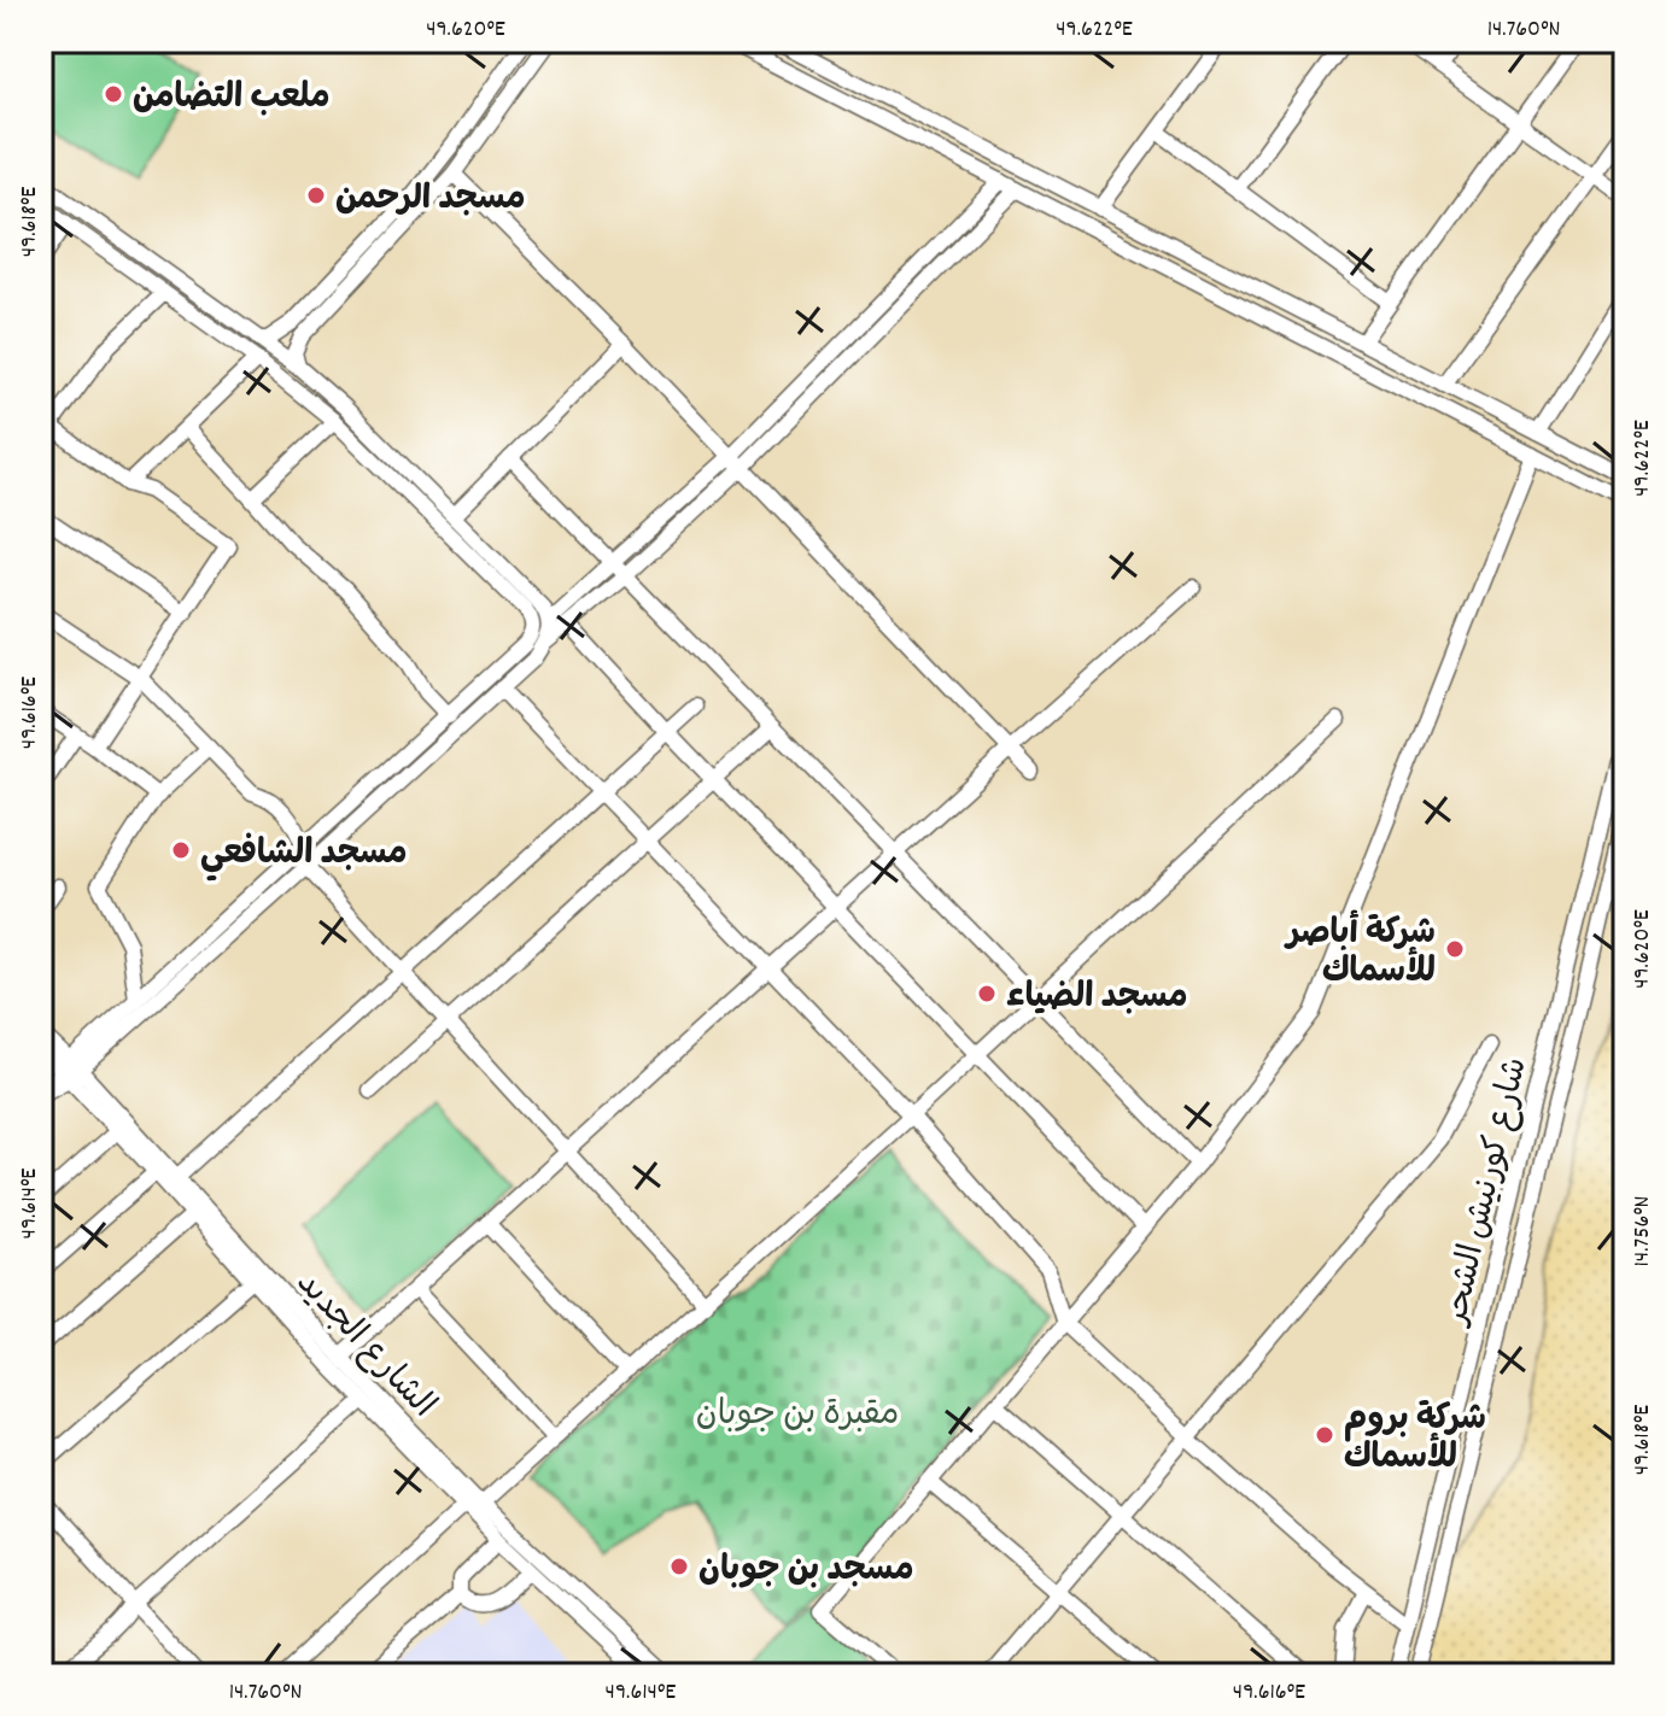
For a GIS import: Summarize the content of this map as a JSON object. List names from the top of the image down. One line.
{"streets":{"street":["شارع كورنيش الشحر","الشارع الجديد"]},"parks":["مقبرة بن جوبان"],"places":["ملعب التضامن","مسجد الرحمن","مسجد الشافعي","شركة أباصر للأسماك","مسجد الضياء","شركة بروم للأسماك","مسجد بن جوبان"],"coordinates":["49.620°E","49.622°E","14.760°N","49.618°E","49.616°E","49.614°E","14.756°N"]}
